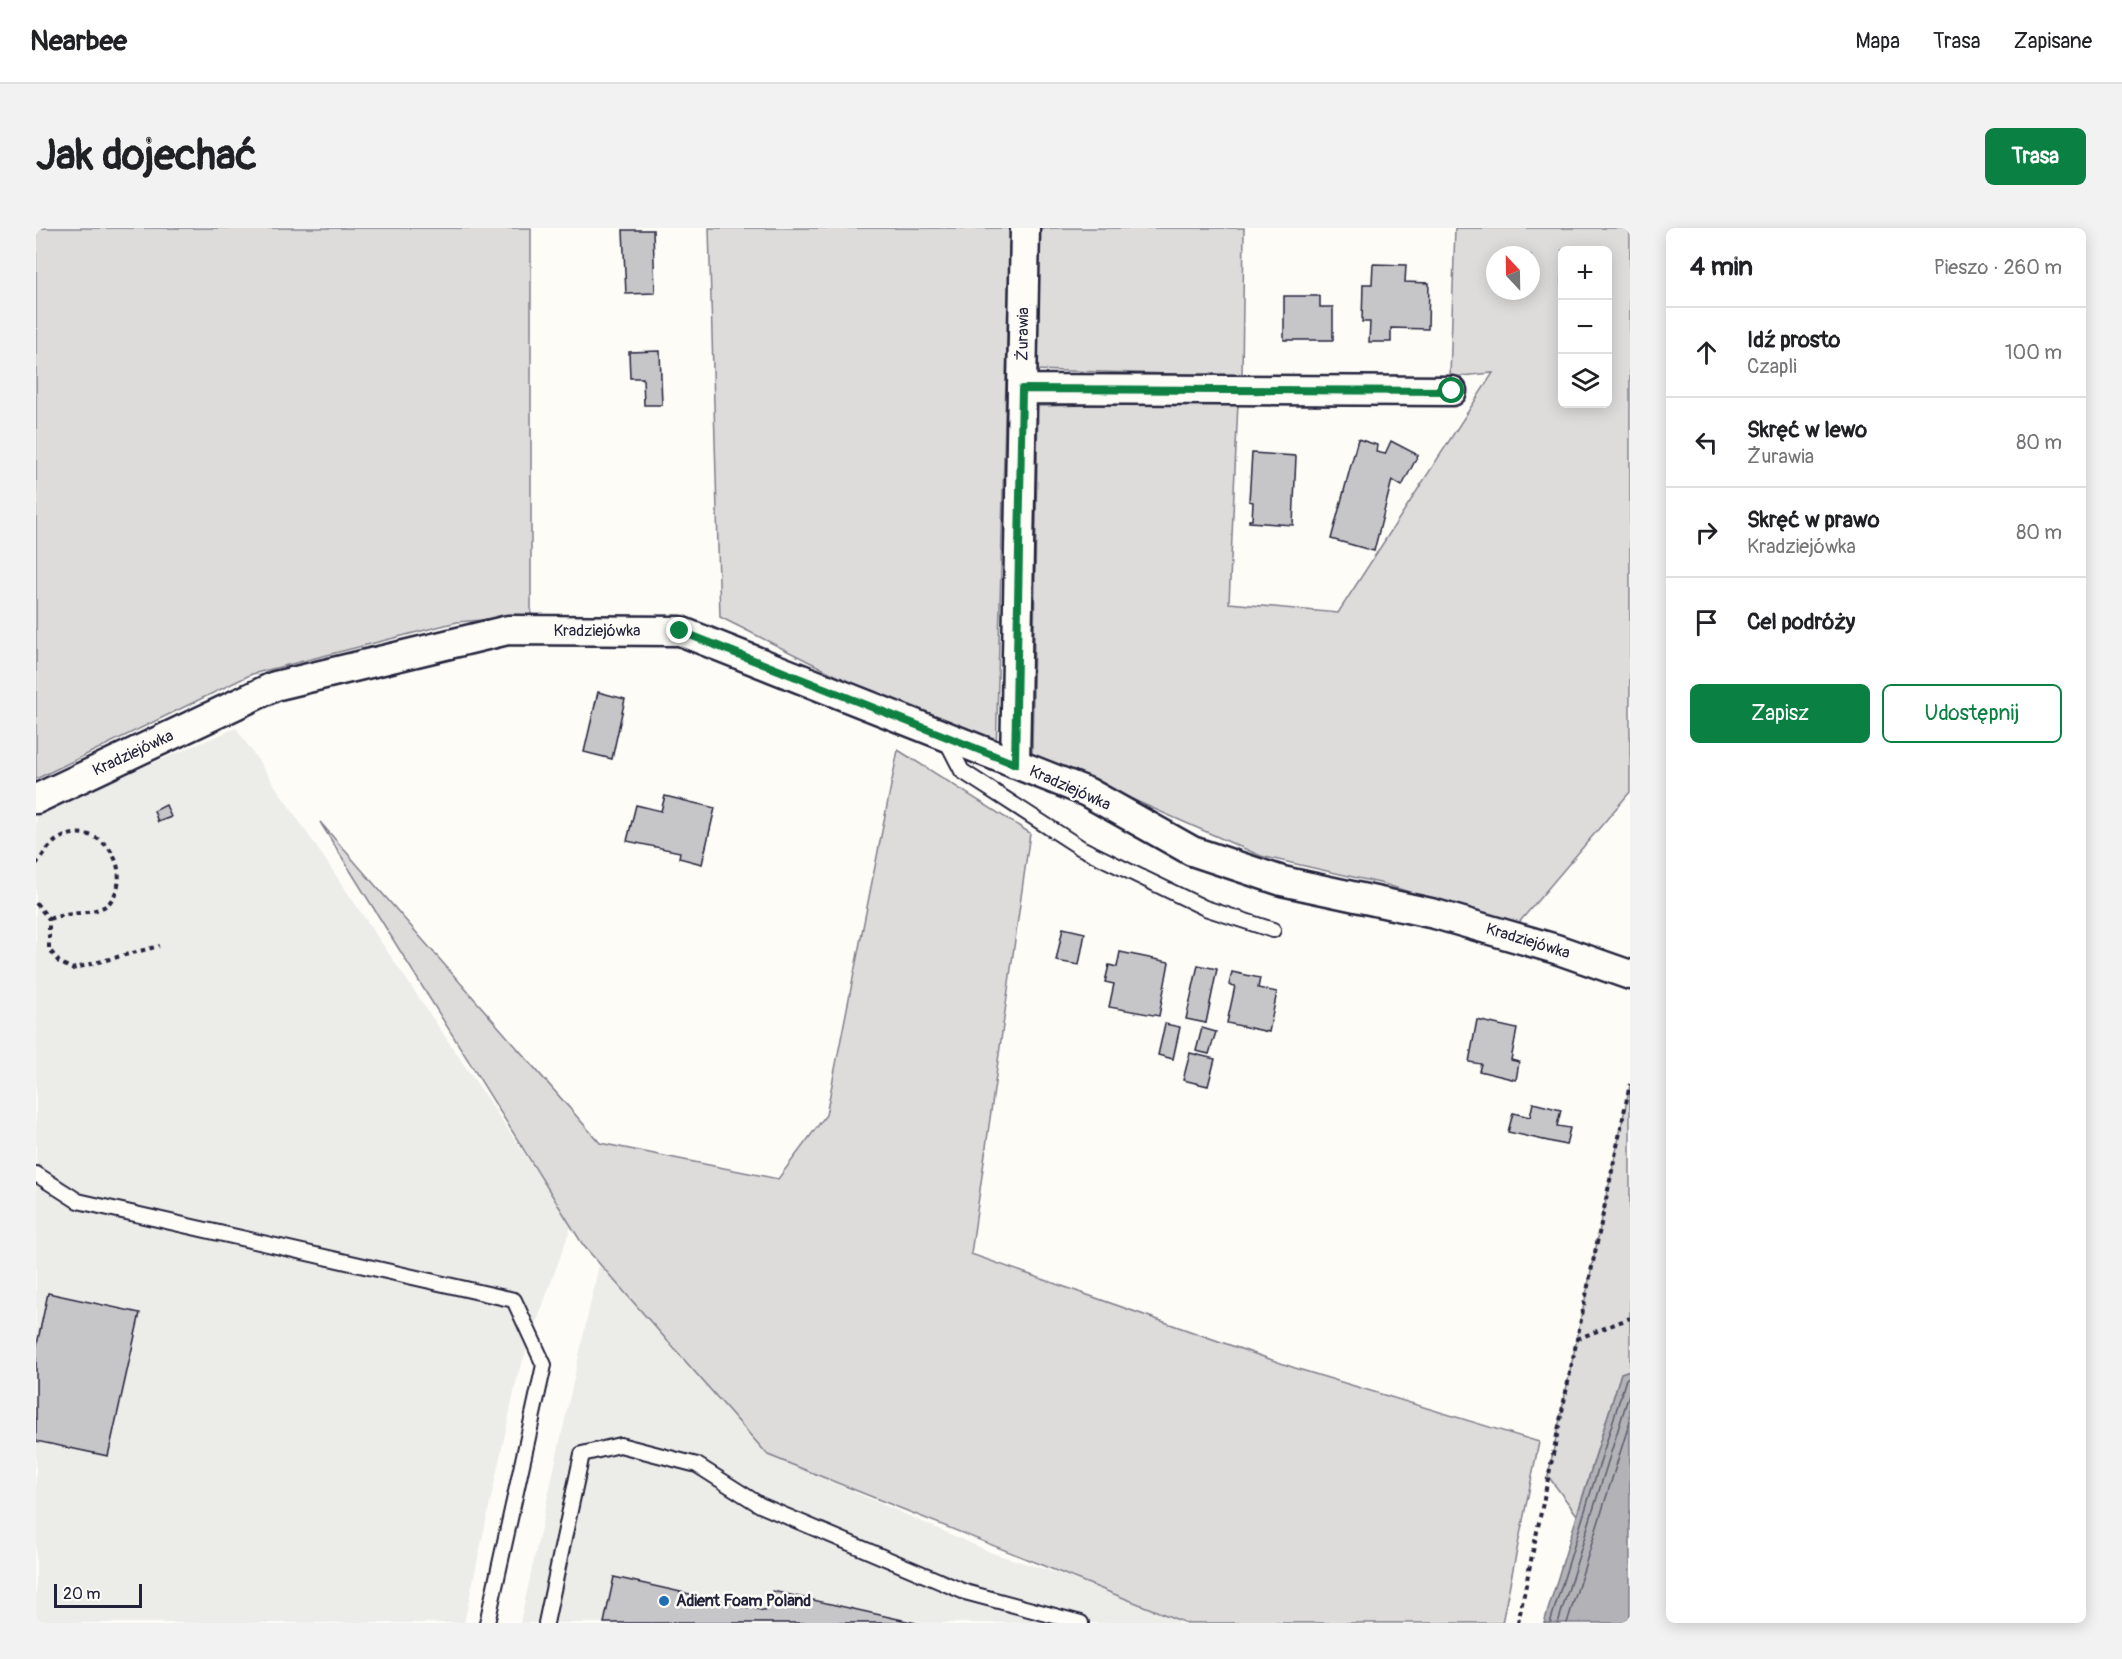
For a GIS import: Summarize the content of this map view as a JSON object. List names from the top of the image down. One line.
{"streets":{"street":["Żurawia","Kradziejówka"]},"crossings":[["Żurawia","Kradziejówka"]],"places":["Adient Foam Poland"],"scale_bar":"20 m","north":"top","page":{"header":"Nearbee","nav":["Mapa","Trasa","Zapisane"],"buttons":["Trasa",["Zapisz","Udostępnij"]],"title":"Jak dojechać","heading":["4 min","Pieszo · 260 m"],"map_buttons":["+","−"],"list":[["Idź prosto","Czapli","100 m"],["Skręć w lewo","Żurawia","80 m"],["Skręć w prawo","Kradziejówka","80 m"],"Cel podróży"],"scale":"20 m"}}
